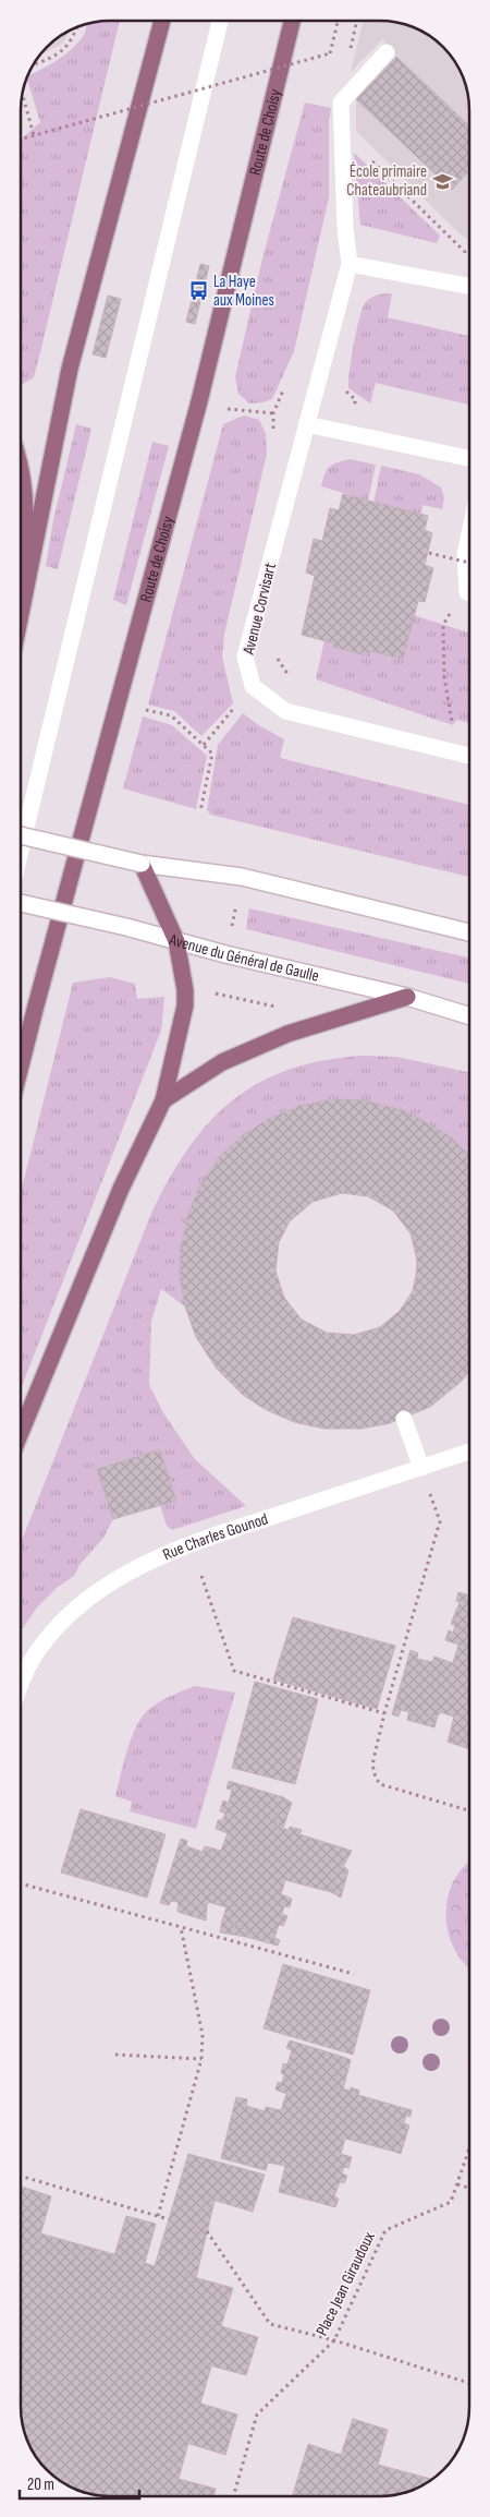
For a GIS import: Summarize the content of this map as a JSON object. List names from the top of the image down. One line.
{"streets":{"main road":["Route de Choisy"],"street":["Avenue Corvisart","Avenue du Général de Gaulle","Rue Charles Gounod"],"path":["Place Jean Giraudoux"]},"places":{"school or university":["École primaire Chateaubriand"],"bus stop":["La Haye aux Moines"]},"scale_bar":"20 m"}
